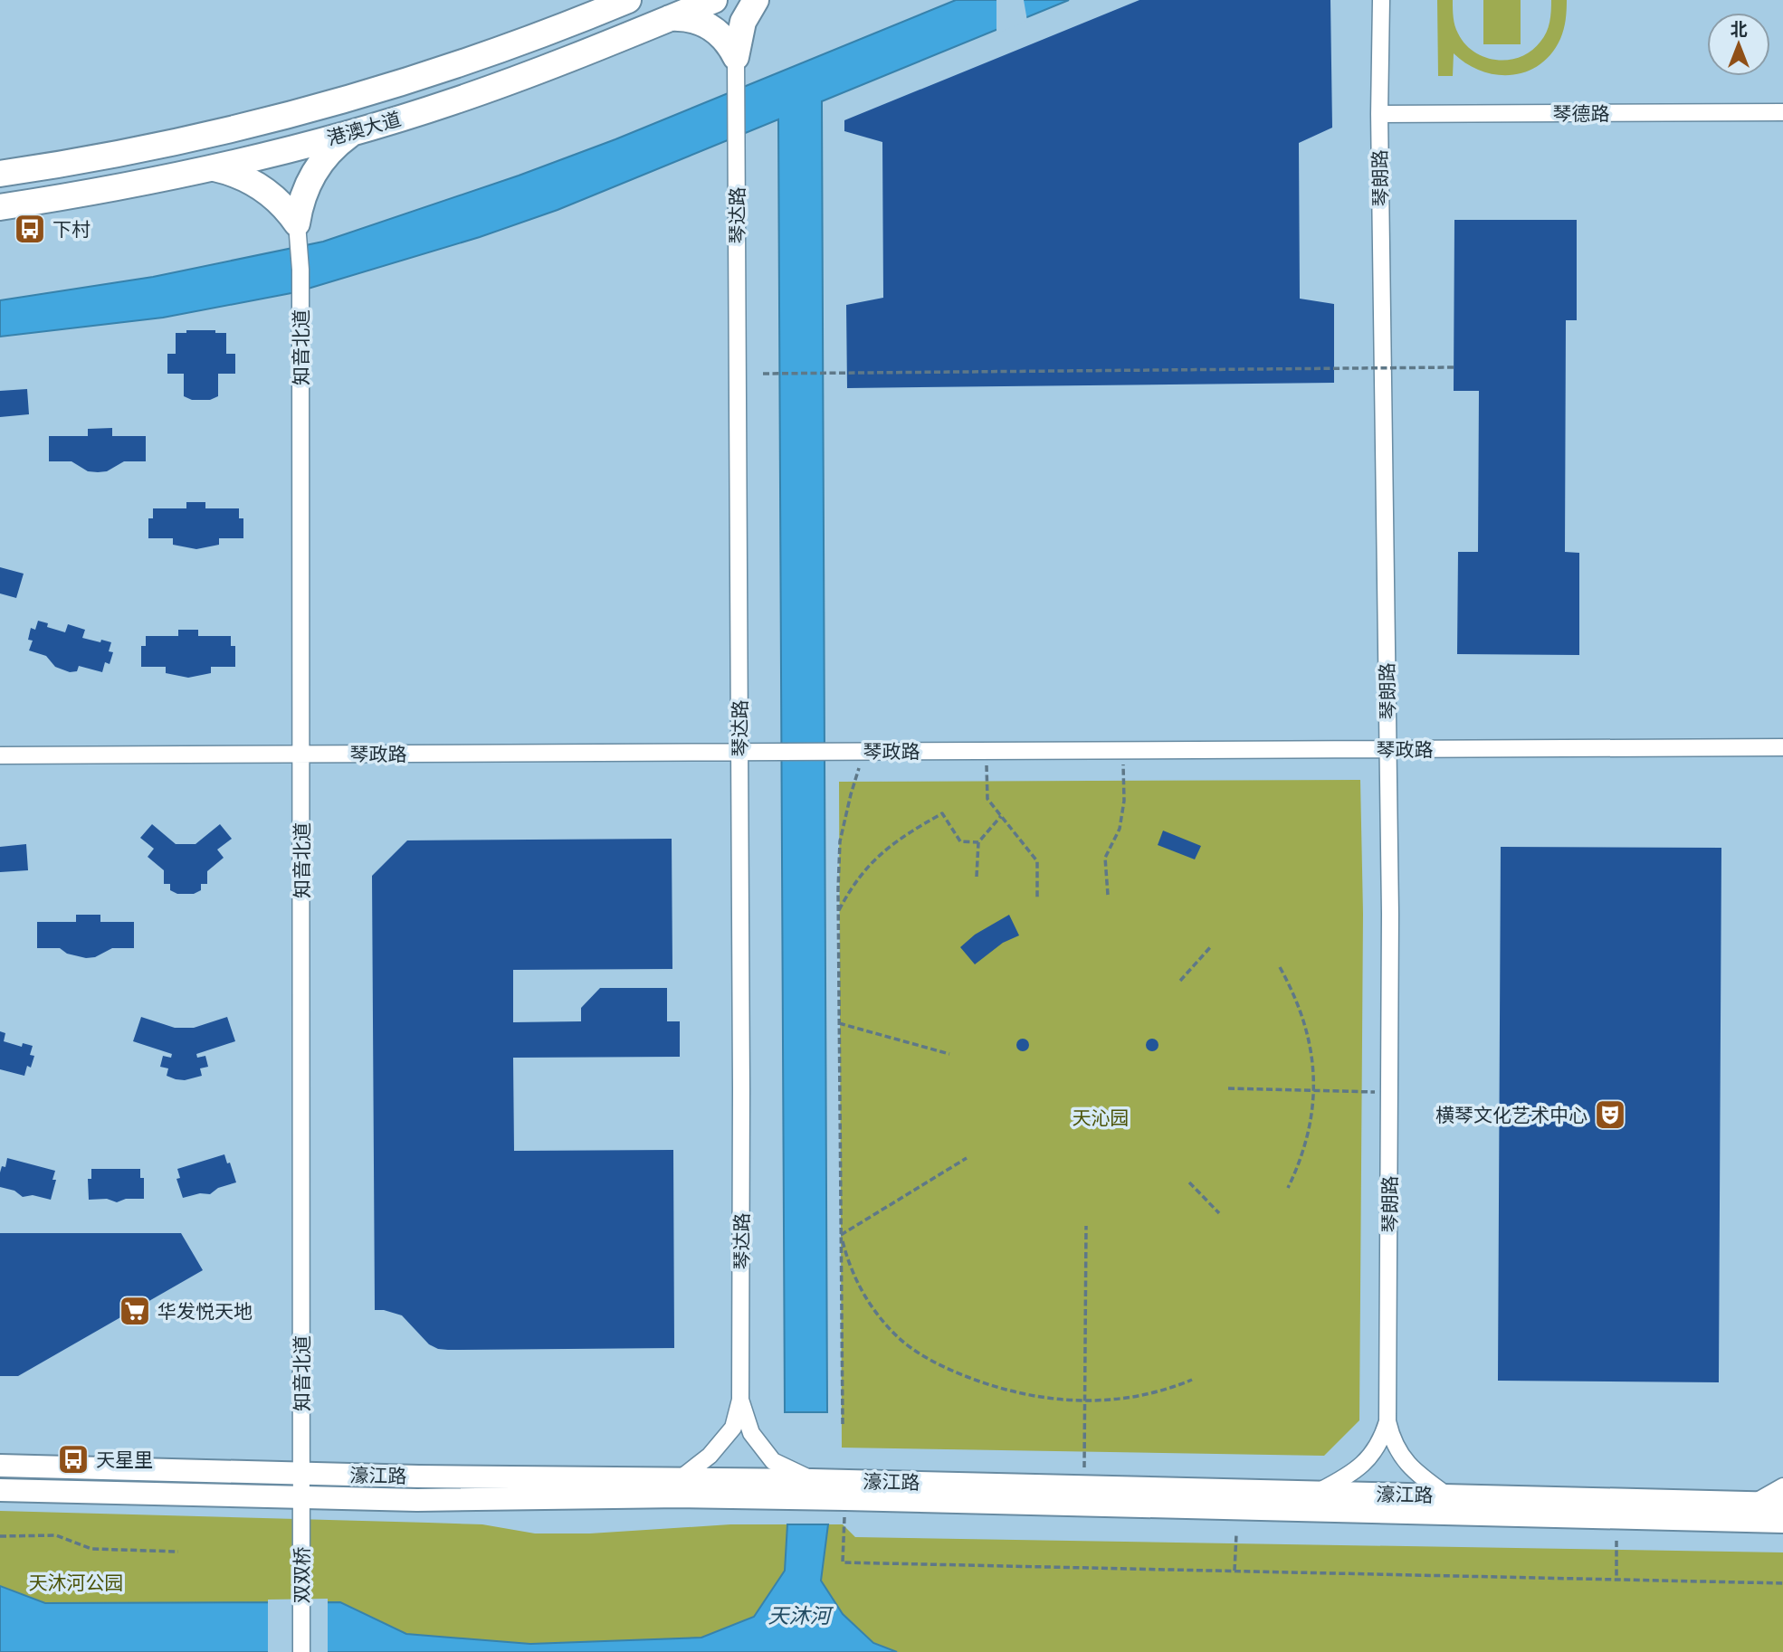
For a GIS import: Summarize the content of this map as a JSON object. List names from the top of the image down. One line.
{"streets":{"main road":["港澳大道","濠江路"],"street":["琴德路","琴朗路","琴达路","知音北道","琴政路","双双桥"]},"crossings":[["琴德路","琴朗路"],["琴朗路","琴政路"],["琴达路","琴政路"],["知音北道","琴政路"],["知音北道","濠江路"],["知音北道","双双桥"],["濠江路","双双桥"]],"water":["天沐河"],"parks":["天沁园","天沐河公园"],"places":{"bus stop":["下村","天星里"],"theatre":["横琴文化艺术中心"],"supermarket":["华发悦天地"]},"north":"top"}
